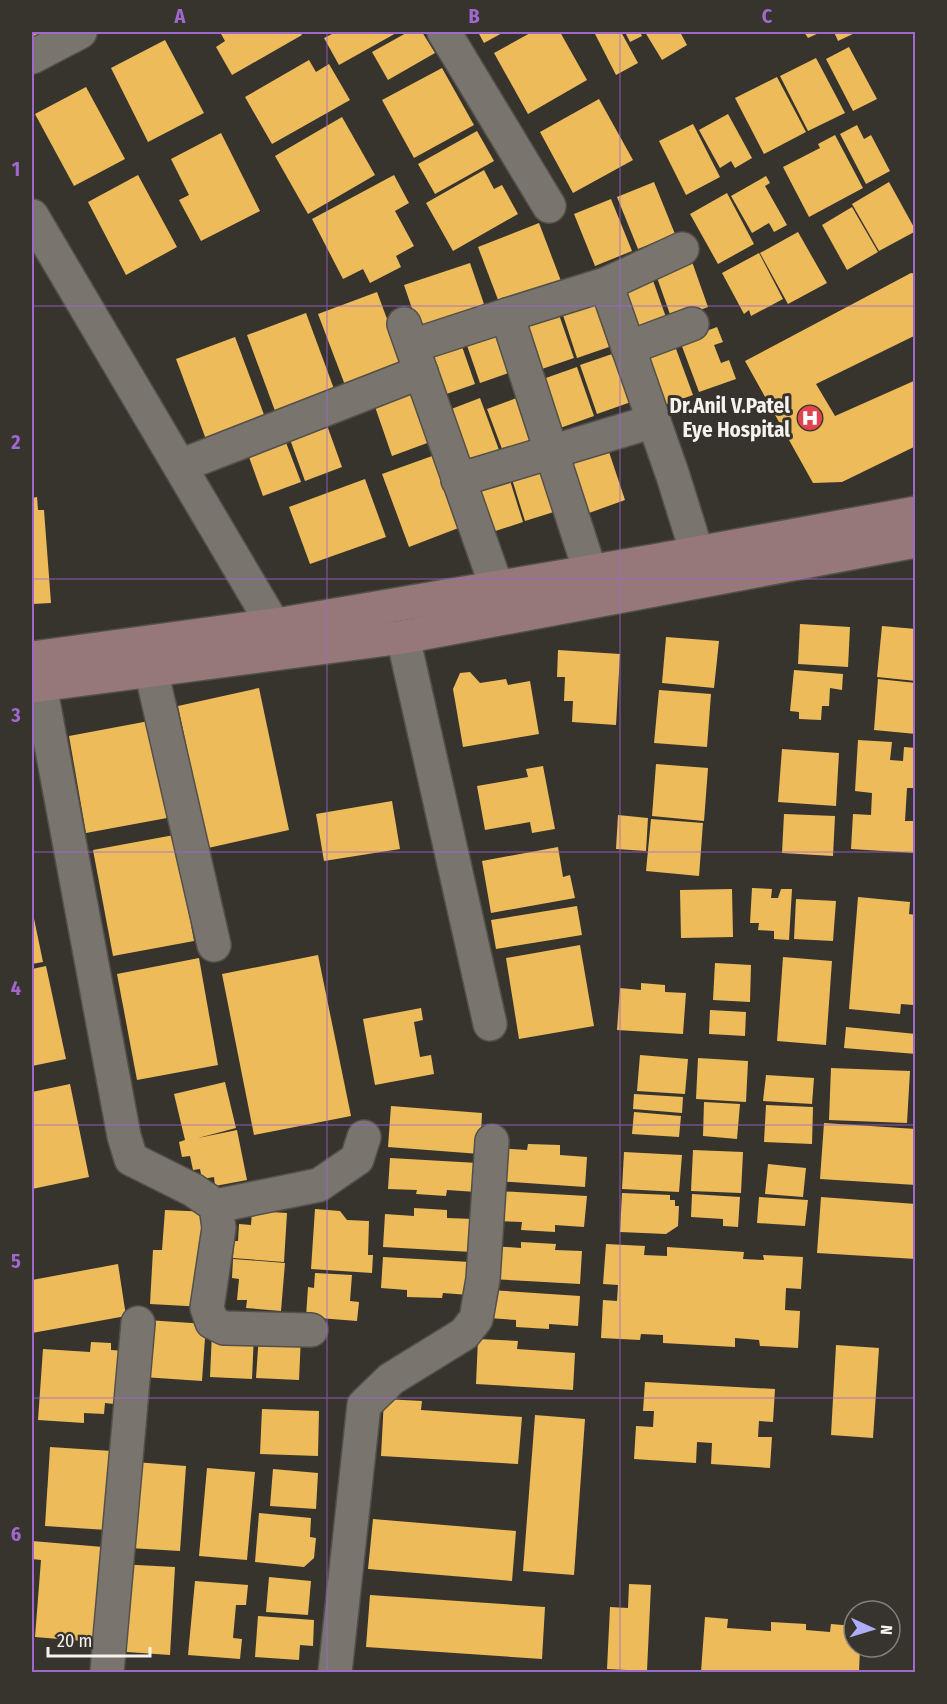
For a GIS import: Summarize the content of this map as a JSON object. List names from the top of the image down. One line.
{"places":{"hospital":["Dr.Anil V.Patel Eye Hospital"]},"scale_bar":"20 m","north":"right","grid":{"columns":["A","B","C"],"rows":["1","2","3","4","5","6"]}}
